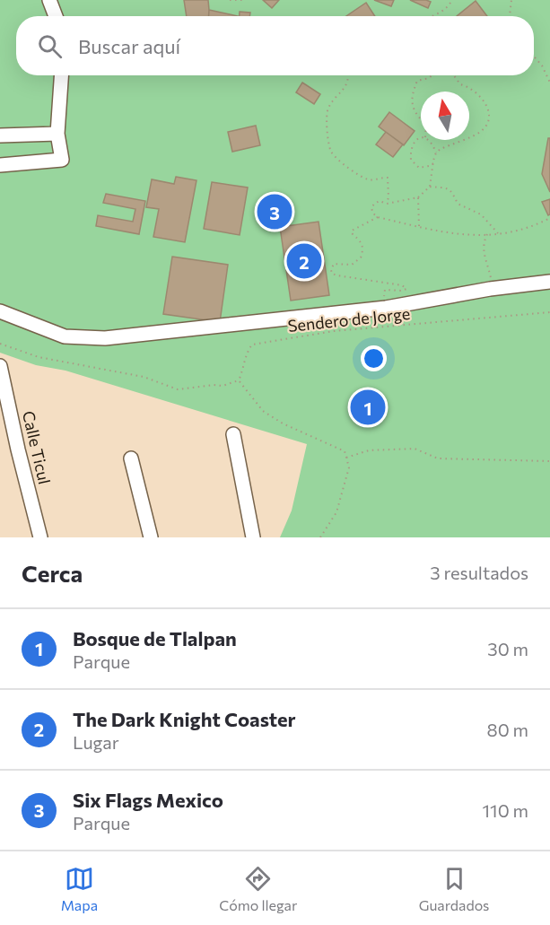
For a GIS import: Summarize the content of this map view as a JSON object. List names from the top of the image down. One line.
{"streets":{"street":["Calle Ticul"],"path":["Sendero de Jorge"]},"north":"top","page":{"search":"Buscar aquí","pins":["3","2","1"],"heading":["Cerca","3 resultados"],"list":[{"mark":"1","name":"Bosque de Tlalpan","note":"Parque","value":"30 m"},{"mark":"2","name":"The Dark Knight Coaster","note":"Lugar","value":"80 m"},{"mark":"3","name":"Six Flags Mexico","note":"Parque","value":"110 m"}],"nav":["Mapa","Cómo llegar","Guardados"]}}
